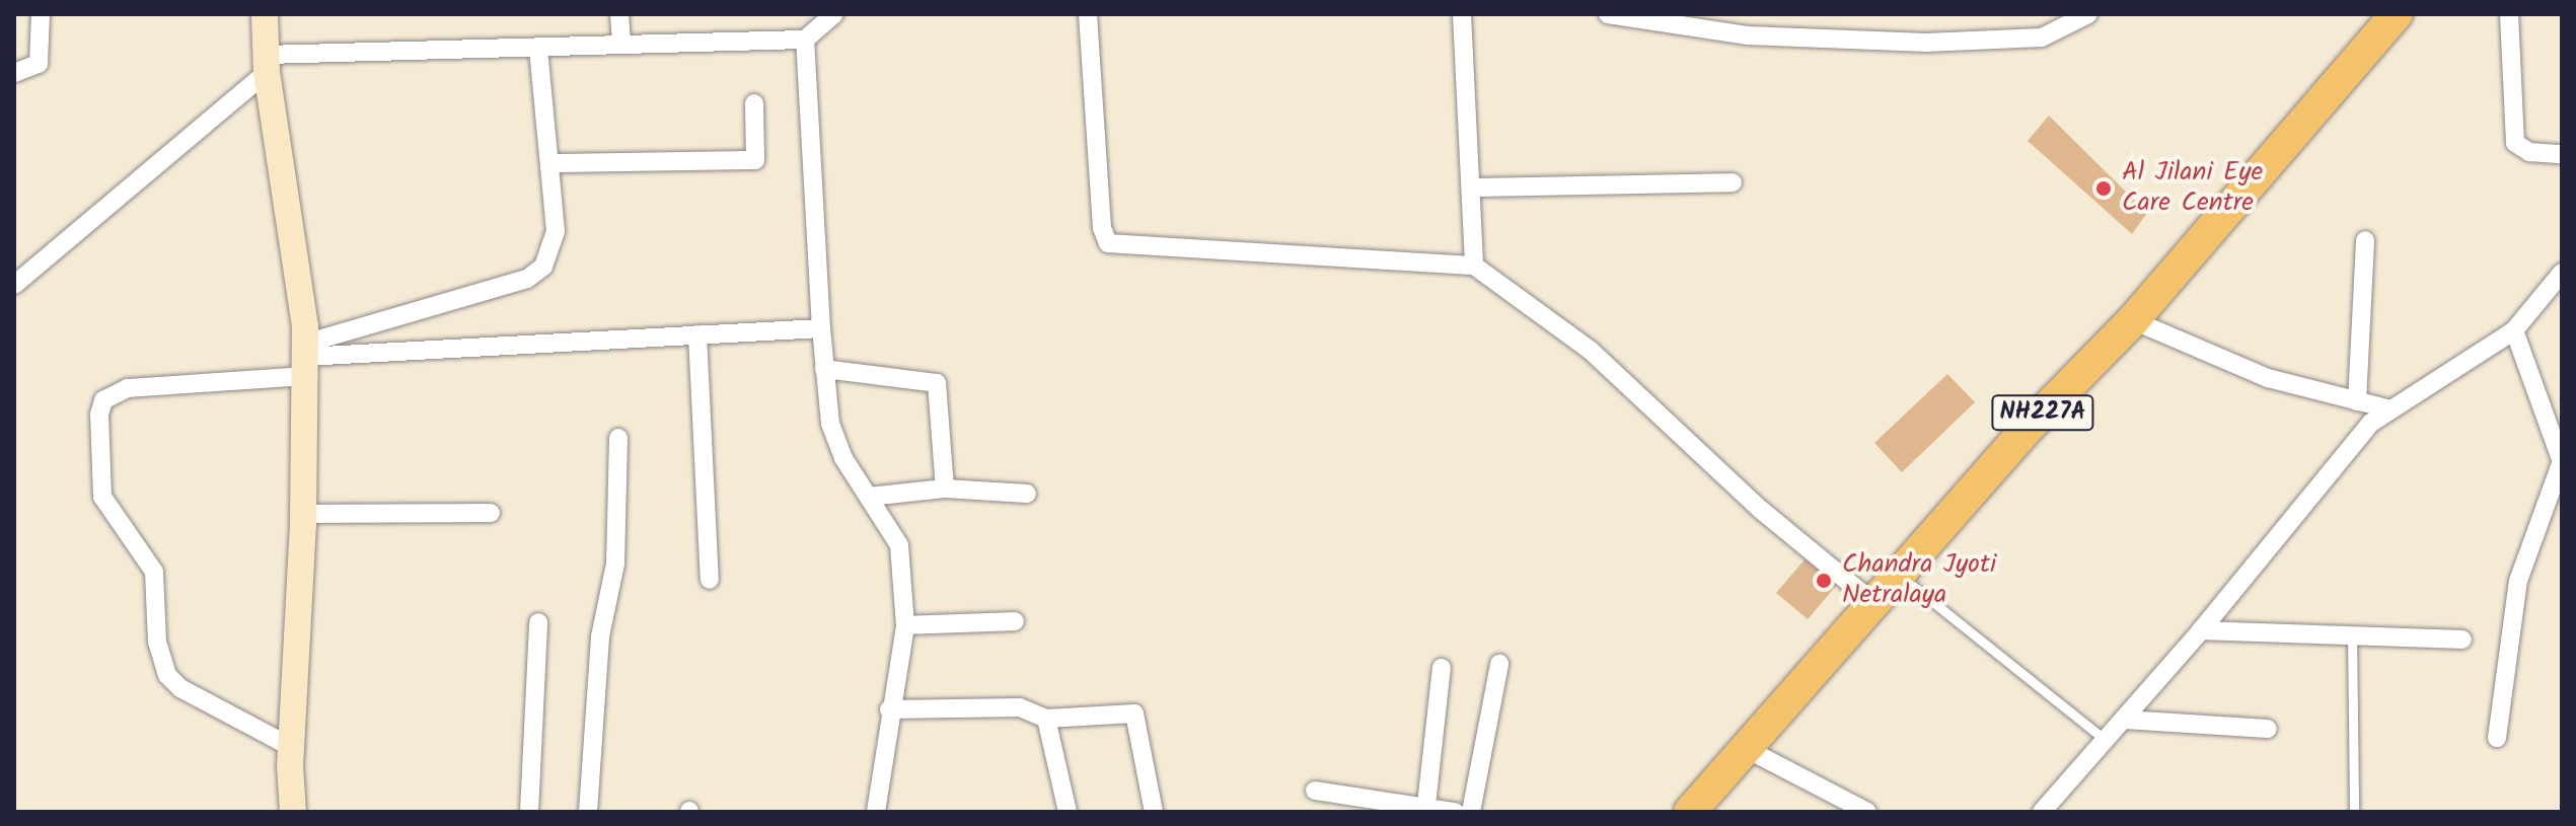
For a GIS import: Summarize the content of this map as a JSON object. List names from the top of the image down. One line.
{"streets":{"highway":["NH227A"]},"places":["Al Jilani Eye Care Centre","Chandra Jyoti Netralaya"]}
